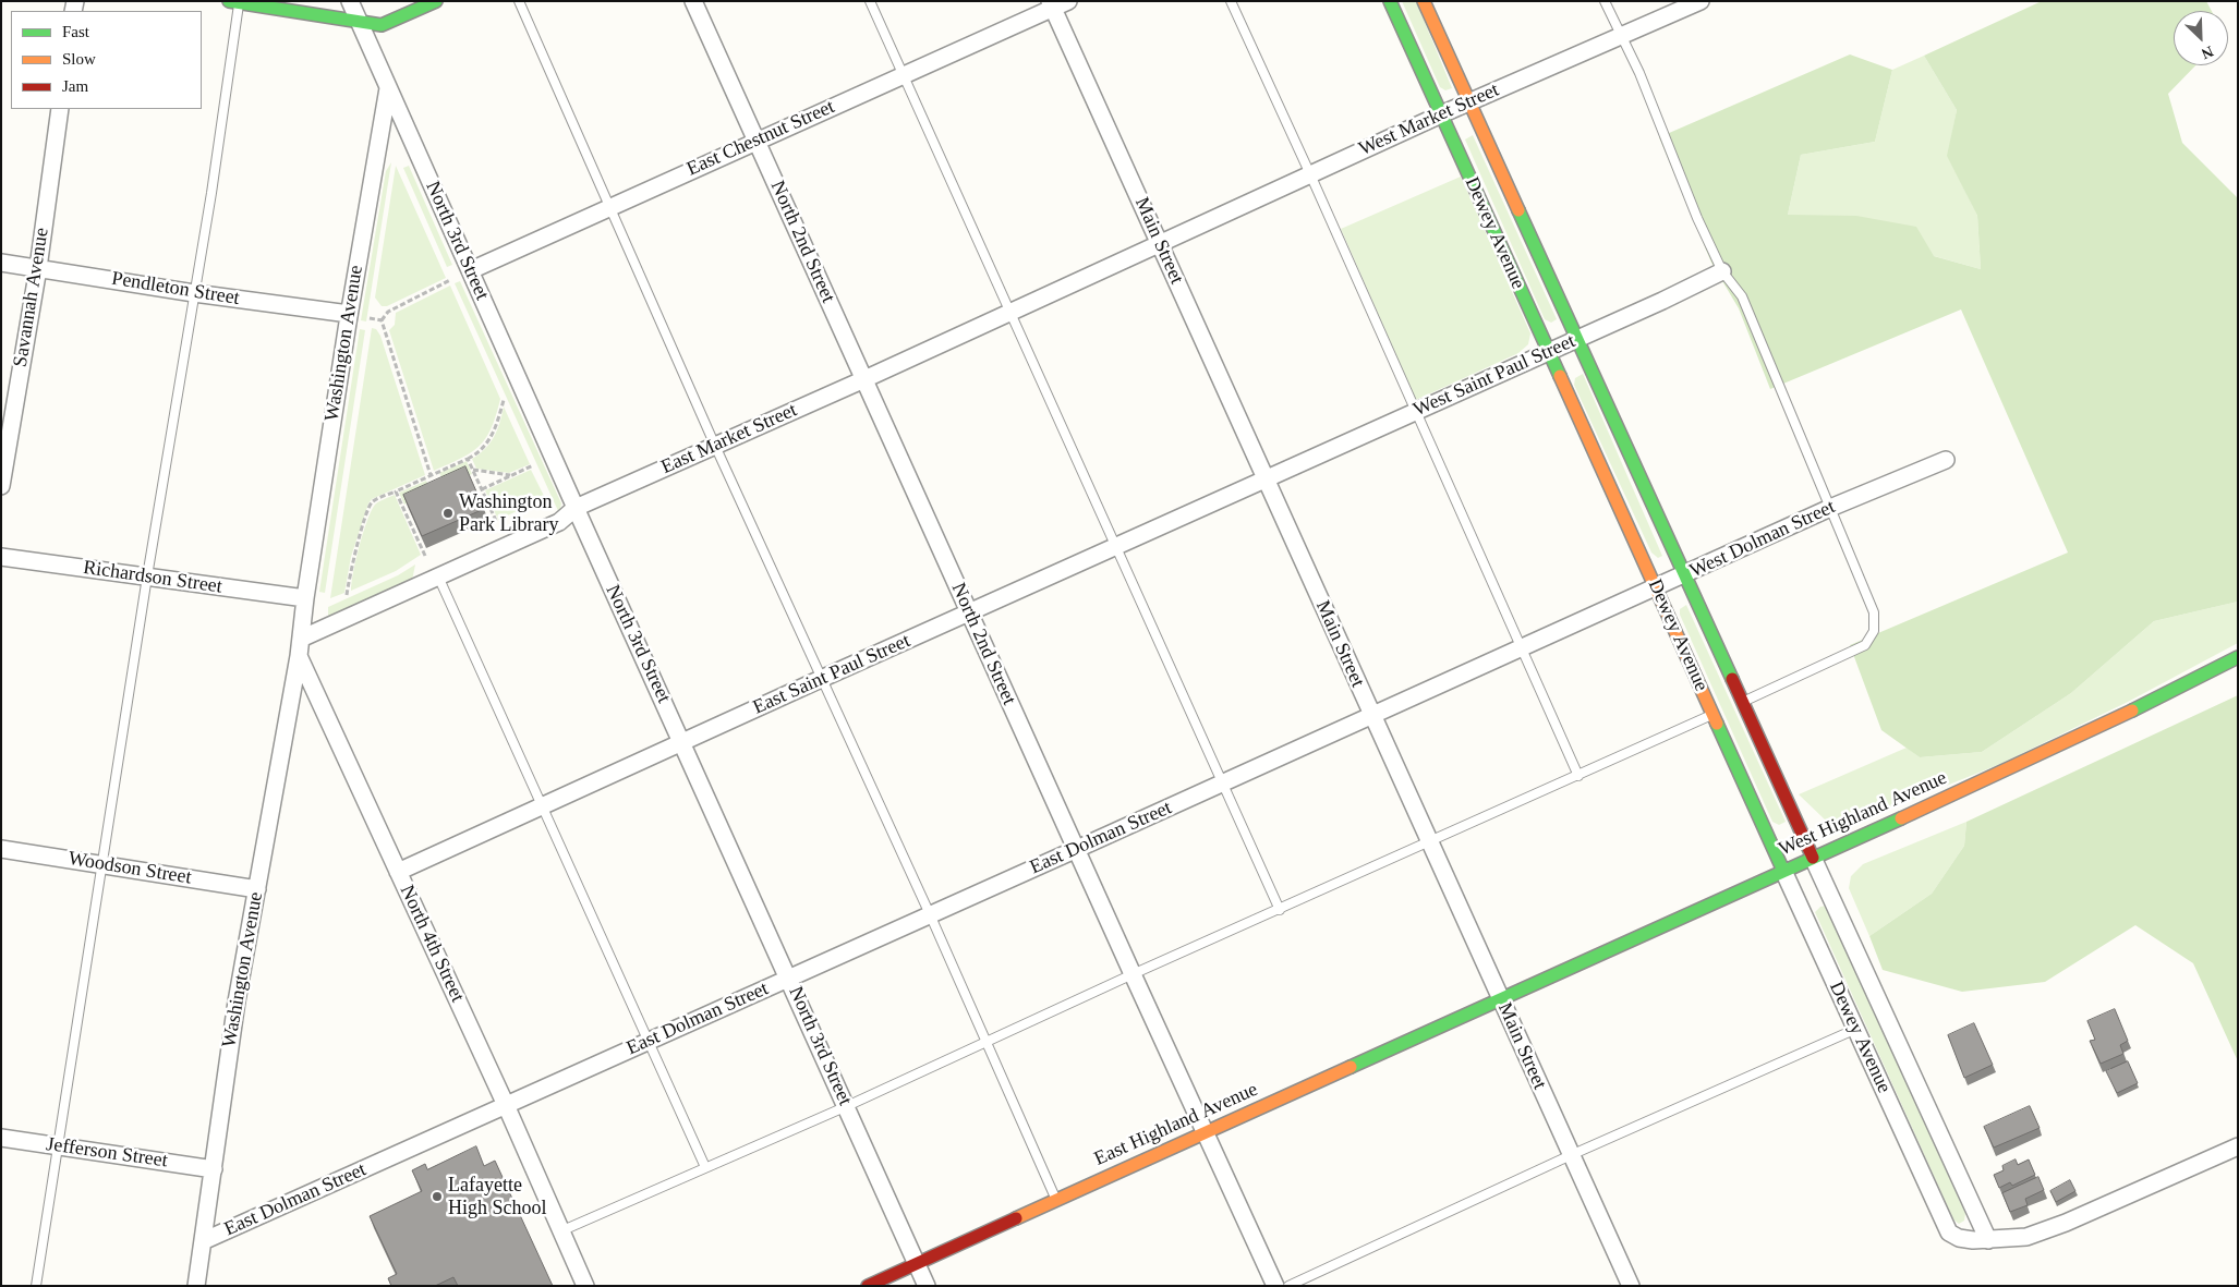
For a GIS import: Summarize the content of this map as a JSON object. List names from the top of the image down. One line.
{"streets":{"street":["West Market Street","East Chestnut Street","Dewey Avenue","North 3rd Street","Main Street","North 2nd Street","Pendleton Street","Savannah Avenue","Washington Avenue","West Saint Paul Street","East Market Street","West Dolman Street","Richardson Street","East Saint Paul Street","West Highland Avenue","East Dolman Street","Woodson Street","North 4th Street","East Highland Avenue","Jefferson Street"]},"crossings":[["West Market Street","Dewey Avenue"],["West Market Street","Main Street"],["West Market Street","East Market Street"],["East Chestnut Street","North 3rd Street"],["East Chestnut Street","Main Street"],["East Chestnut Street","North 2nd Street"],["Dewey Avenue","West Saint Paul Street"],["Dewey Avenue","West Dolman Street"],["Dewey Avenue","West Highland Avenue"],["North 3rd Street","Washington Avenue"],["North 3rd Street","East Market Street"],["North 3rd Street","East Saint Paul Street"],["North 3rd Street","East Dolman Street"],["North 3rd Street","East Highland Avenue"],["Main Street","West Saint Paul Street"],["Main Street","East Market Street"],["Main Street","West Dolman Street"],["Main Street","East Saint Paul Street"],["Main Street","West Highland Avenue"],["Main Street","East Dolman Street"],["Main Street","East Highland Avenue"],["North 2nd Street","East Market Street"],["North 2nd Street","East Saint Paul Street"],["North 2nd Street","East Dolman Street"],["North 2nd Street","East Highland Avenue"],["Pendleton Street","Savannah Avenue"],["Pendleton Street","Washington Avenue"],["Washington Avenue","Richardson Street"],["Washington Avenue","East Dolman Street"],["Washington Avenue","Woodson Street"],["Washington Avenue","North 4th Street"],["Washington Avenue","Jefferson Street"],["West Saint Paul Street","East Saint Paul Street"],["West Dolman Street","East Dolman Street"],["East Saint Paul Street","North 4th Street"],["West Highland Avenue","East Highland Avenue"],["East Dolman Street","North 4th Street"]],"places":["Washington Park Library","Lafayette High School"],"legend":["Fast","Slow","Jam"],"north":"bottom right"}
